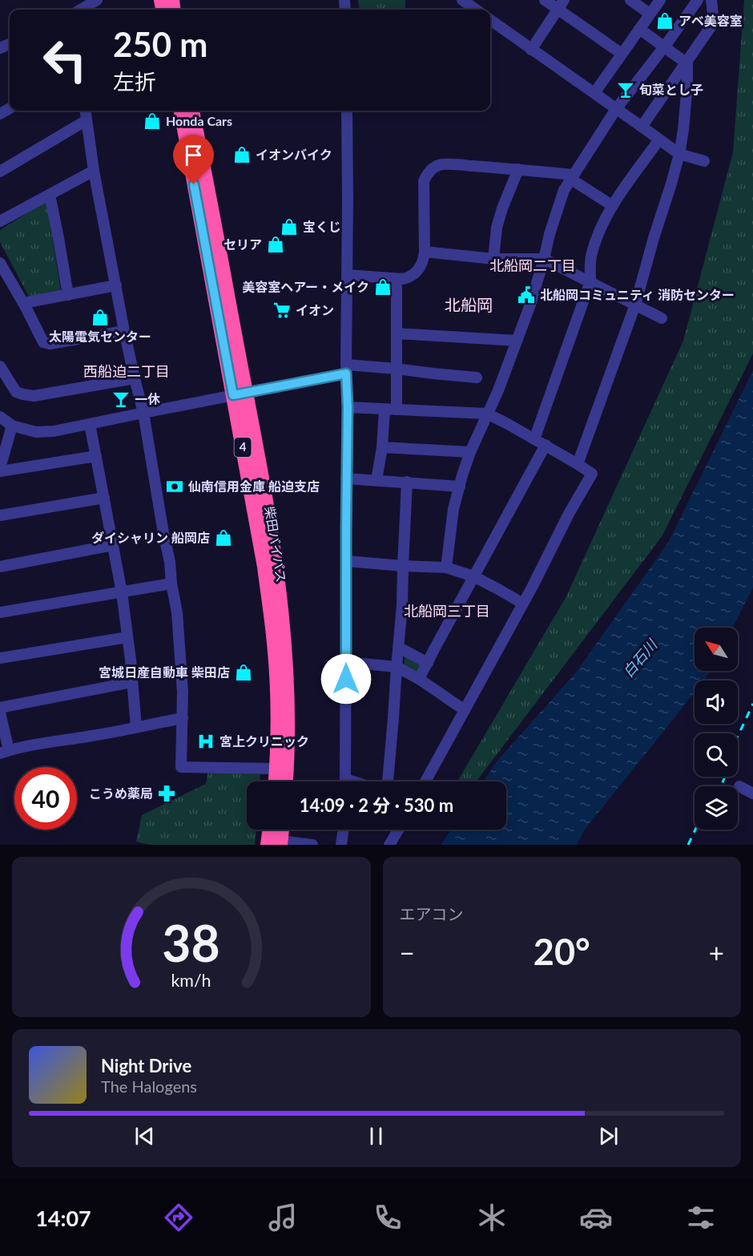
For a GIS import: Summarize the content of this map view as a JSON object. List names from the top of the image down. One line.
{"streets":{"highway":["4","柴田バイパス"]},"districts":["北船岡二丁目","北船岡","西船迫二丁目","北船岡三丁目"],"water":["白石川"],"places":{"shop":["アベ美容室","Honda Cars","イオンバイク","宝くじ","セリア","美容室ヘアー・メイク","太陽電気センター","ダイシャリン 船岡店","宮城日産自動車 柴田店"],"bar":["旬菜とし子","一休"],"public building":["北船岡コミュニティ 消防センター"],"supermarket":["イオン"],"bank":["仙南信用金庫 船迫支店"],"hospital":["宮上クリニック"],"pharmacy":["こうめ薬局"]},"north":"top left","page":{"turn":["250 m","左折"],"limit":"40","trip":"14:09 · 2 分 · 530 m","tile":"エアコン","heat":["−","20°","+"],"song":["Night Drive","The Halogens"],"tabs":"14:07","gauge":["38","km/h"]}}
